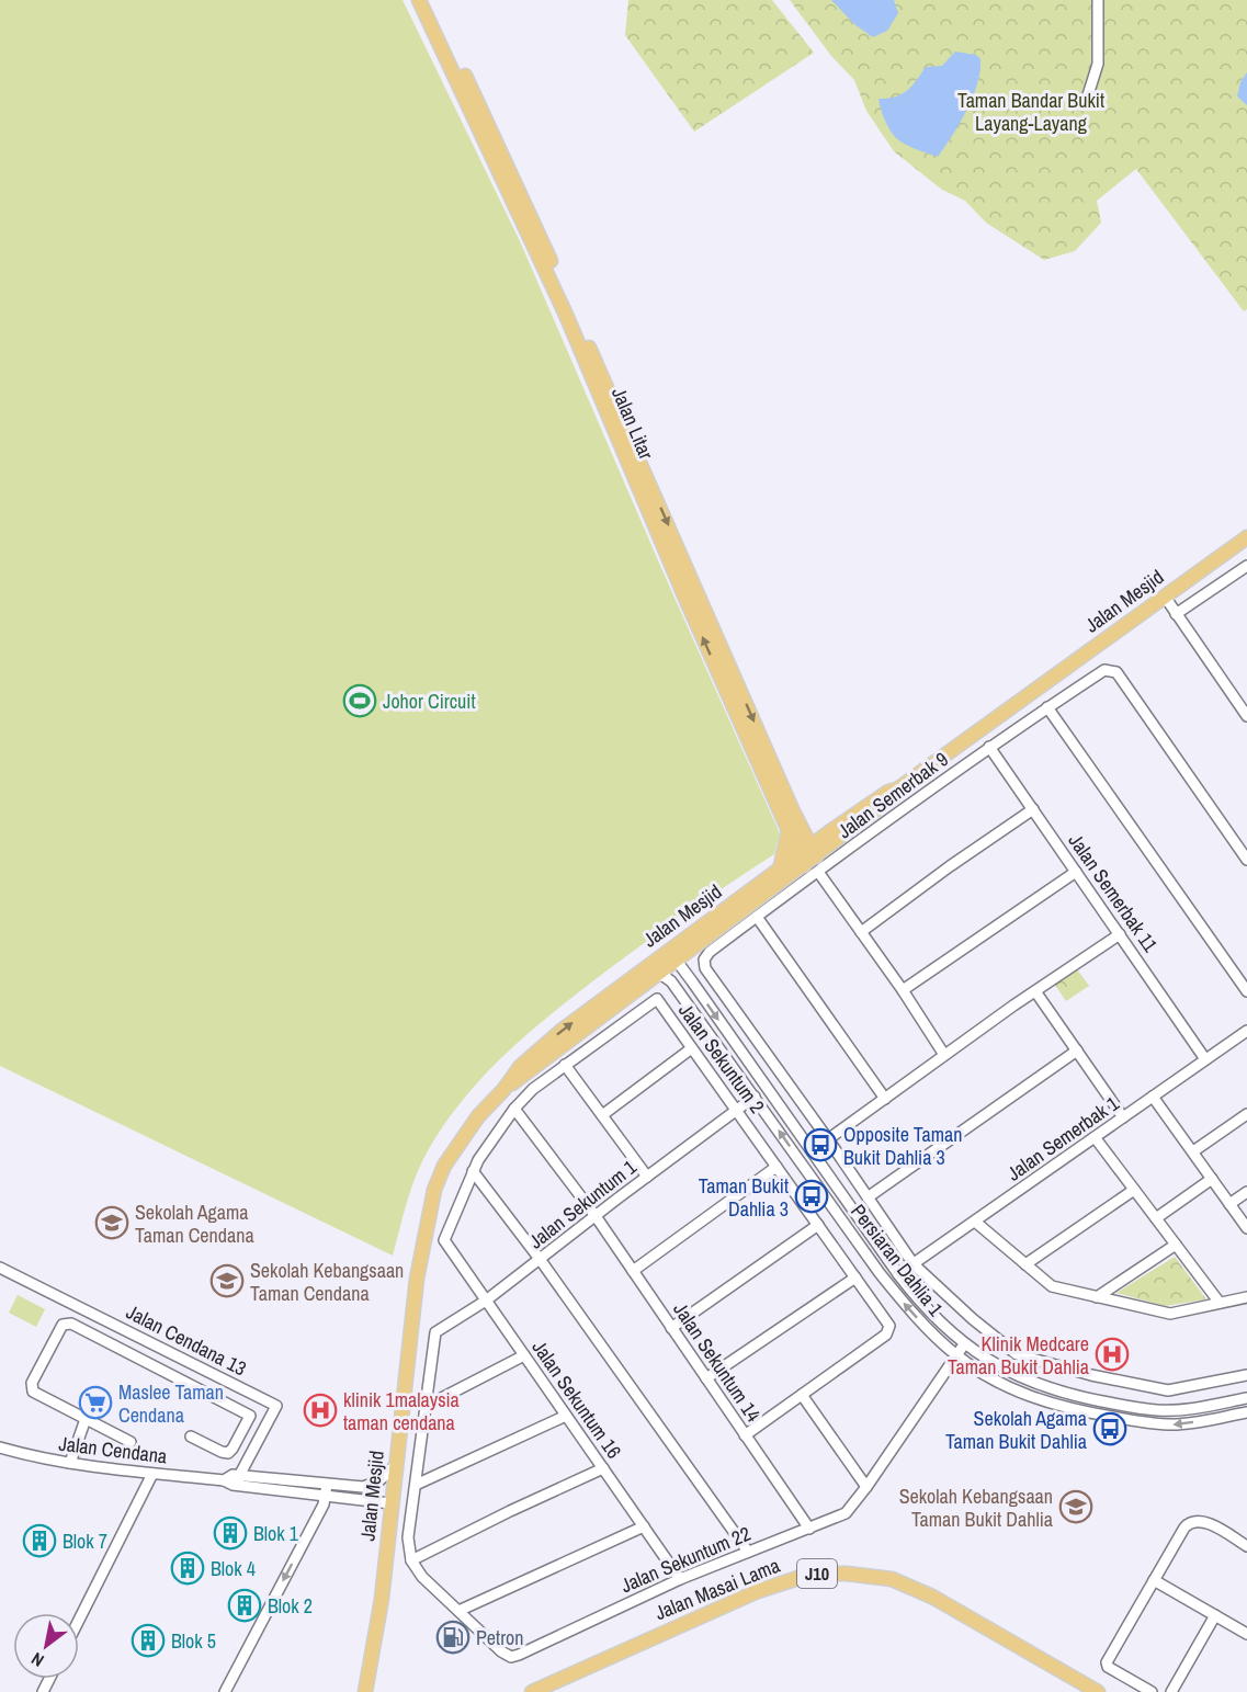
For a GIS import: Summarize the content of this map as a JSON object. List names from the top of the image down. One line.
{"streets":{"main road":["Jalan Litar","Jalan Mesjid","J10","Jalan Masai Lama"],"street":["Jalan Semerbak 9","Jalan Semerbak 11","Jalan Sekuntum 2","Jalan Semerbak 1","Jalan Sekuntum 1","Persiaran Dahlia 1","Jalan Cendana 13","Jalan Sekuntum 14","Jalan Sekuntum 16","Jalan Cendana","Jalan Sekuntum 22"]},"crossings":[["Jalan Litar","Jalan Mesjid"],["Jalan Mesjid","Persiaran Dahlia 1"],["Jalan Mesjid","Jalan Cendana"],["Jalan Semerbak 9","Jalan Semerbak 11"],["Jalan Semerbak 11","Jalan Semerbak 1"],["Jalan Sekuntum 2","Jalan Sekuntum 1"],["Jalan Sekuntum 2","Jalan Sekuntum 14"],["Jalan Sekuntum 2","Jalan Sekuntum 16"],["Jalan Semerbak 1","Persiaran Dahlia 1"],["Jalan Sekuntum 1","Persiaran Dahlia 1"],["Jalan Sekuntum 1","Jalan Sekuntum 14"],["Jalan Sekuntum 1","Jalan Sekuntum 16"],["Persiaran Dahlia 1","Jalan Sekuntum 22"],["Jalan Cendana 13","Jalan Cendana"],["Jalan Sekuntum 14","Jalan Sekuntum 22"],["Jalan Sekuntum 16","Jalan Sekuntum 22"]],"parks":["Taman Bandar Bukit Layang-Layang"],"places":{"sports":["Johor Circuit"],"bus stop":["Opposite Taman Bukit Dahlia 3","Taman Bukit Dahlia 3","Sekolah Agama Taman Bukit Dahlia"],"school or university":["Sekolah Agama Taman Cendana","Sekolah Kebangsaan Taman Cendana","Sekolah Kebangsaan Taman Bukit Dahlia"],"hospital":["Klinik Medcare Taman Bukit Dahlia","klinik 1malaysia taman cendana"],"supermarket":["Maslee Taman Cendana"],"building":["Blok 1","Blok 7","Blok 4","Blok 2","Blok 5"],"fuel station":["Petron"]},"north":"bottom left"}
